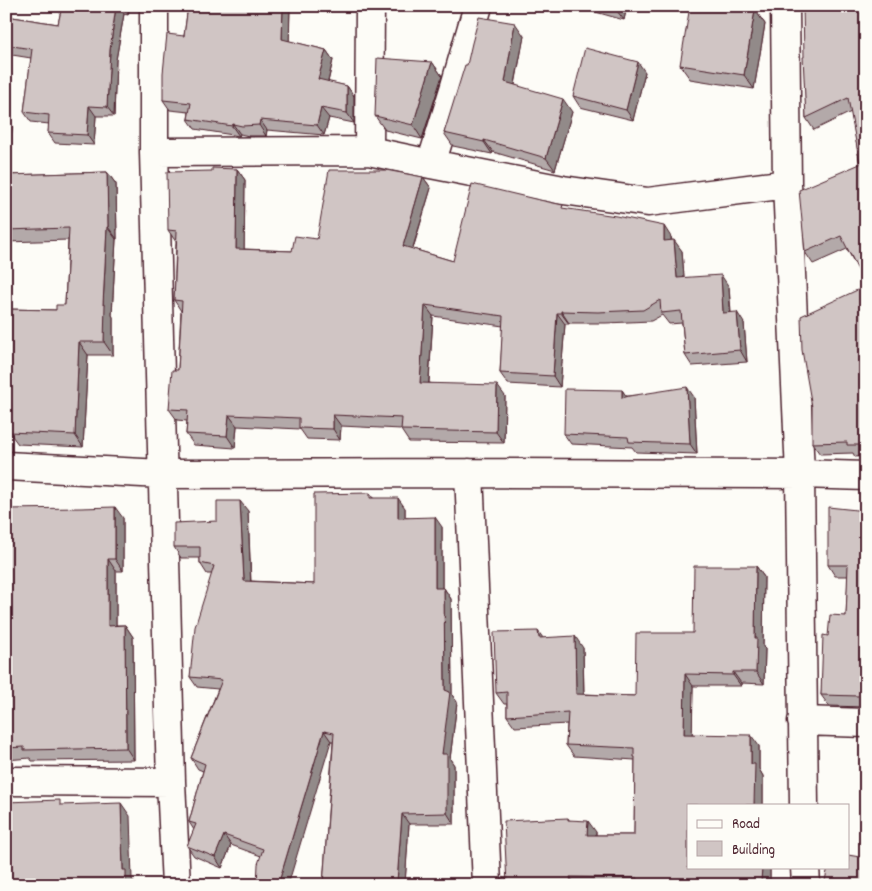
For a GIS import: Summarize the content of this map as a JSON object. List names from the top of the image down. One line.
{"legend":["Road","Building"]}
